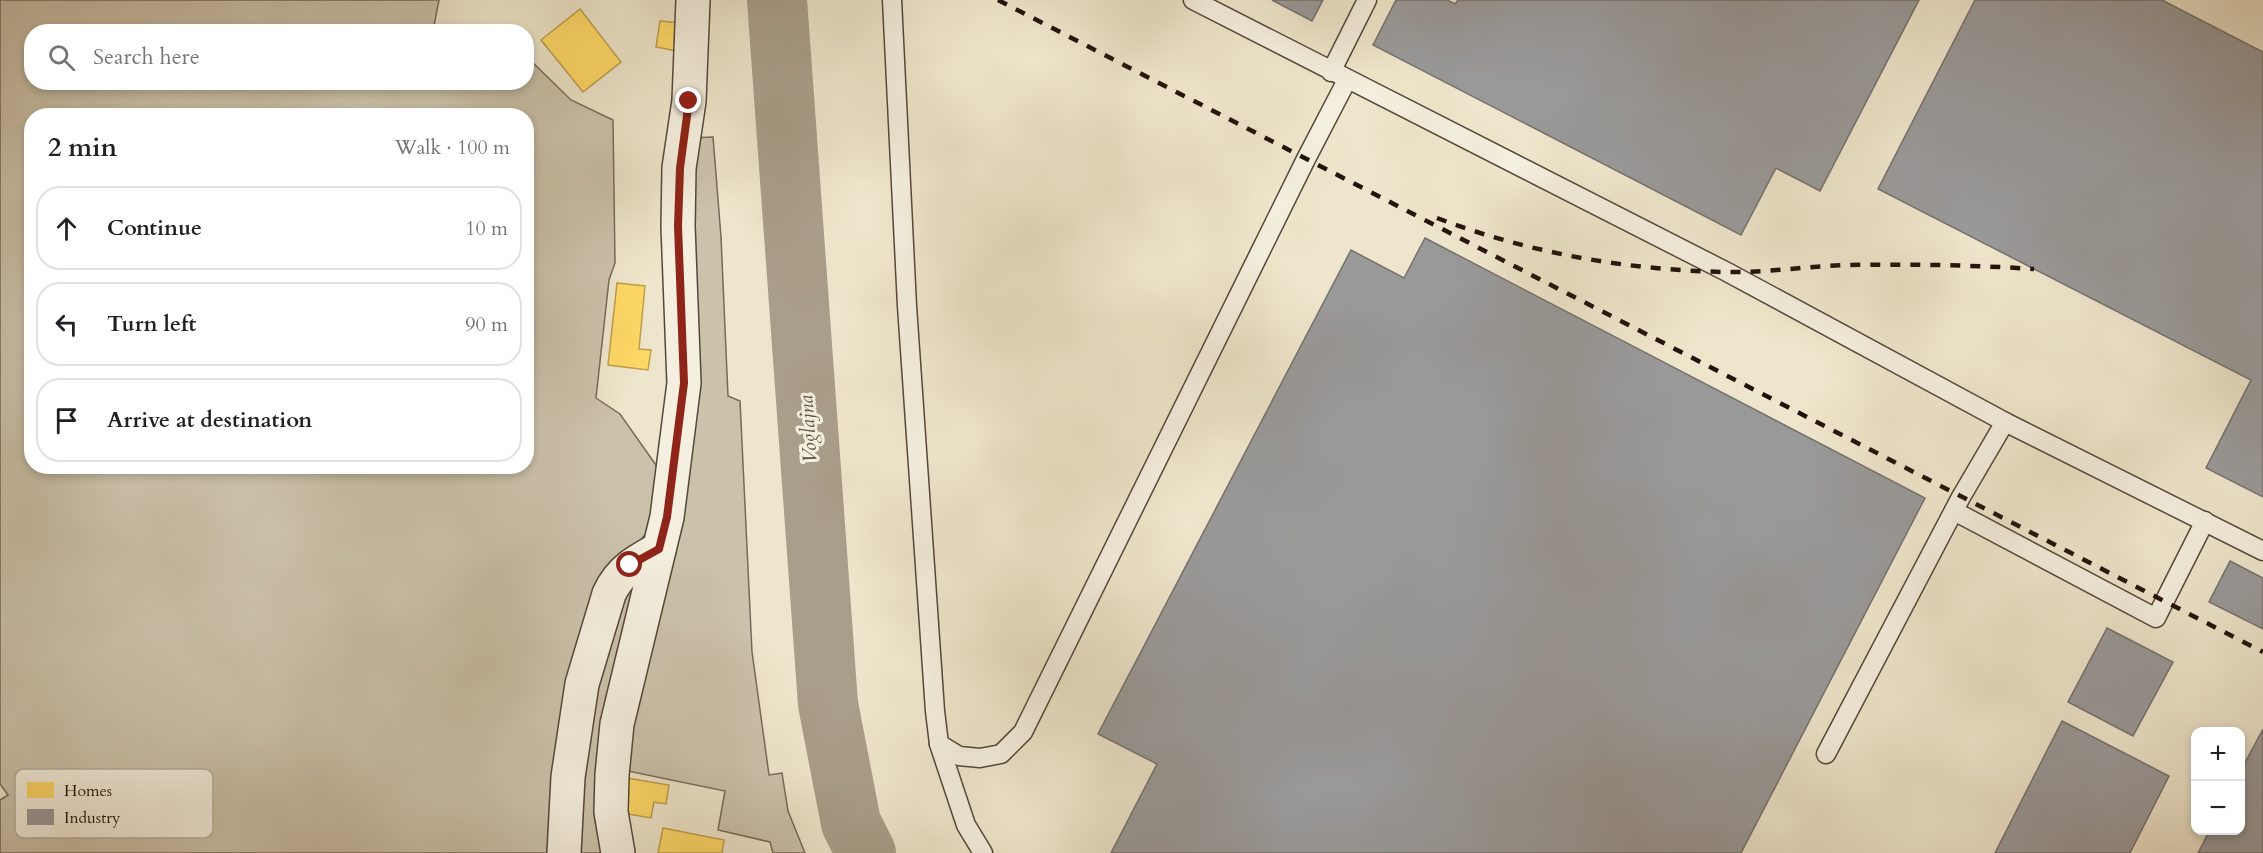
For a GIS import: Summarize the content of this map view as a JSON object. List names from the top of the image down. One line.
{"water":["Voglajna"],"legend":["Homes","Industry"],"page":{"search":"Search here","heading":["2 min","Walk · 100 m"],"list":[["Continue","10 m"],["Turn left","90 m"],"Arrive at destination"],"map_buttons":["+","−"]}}
